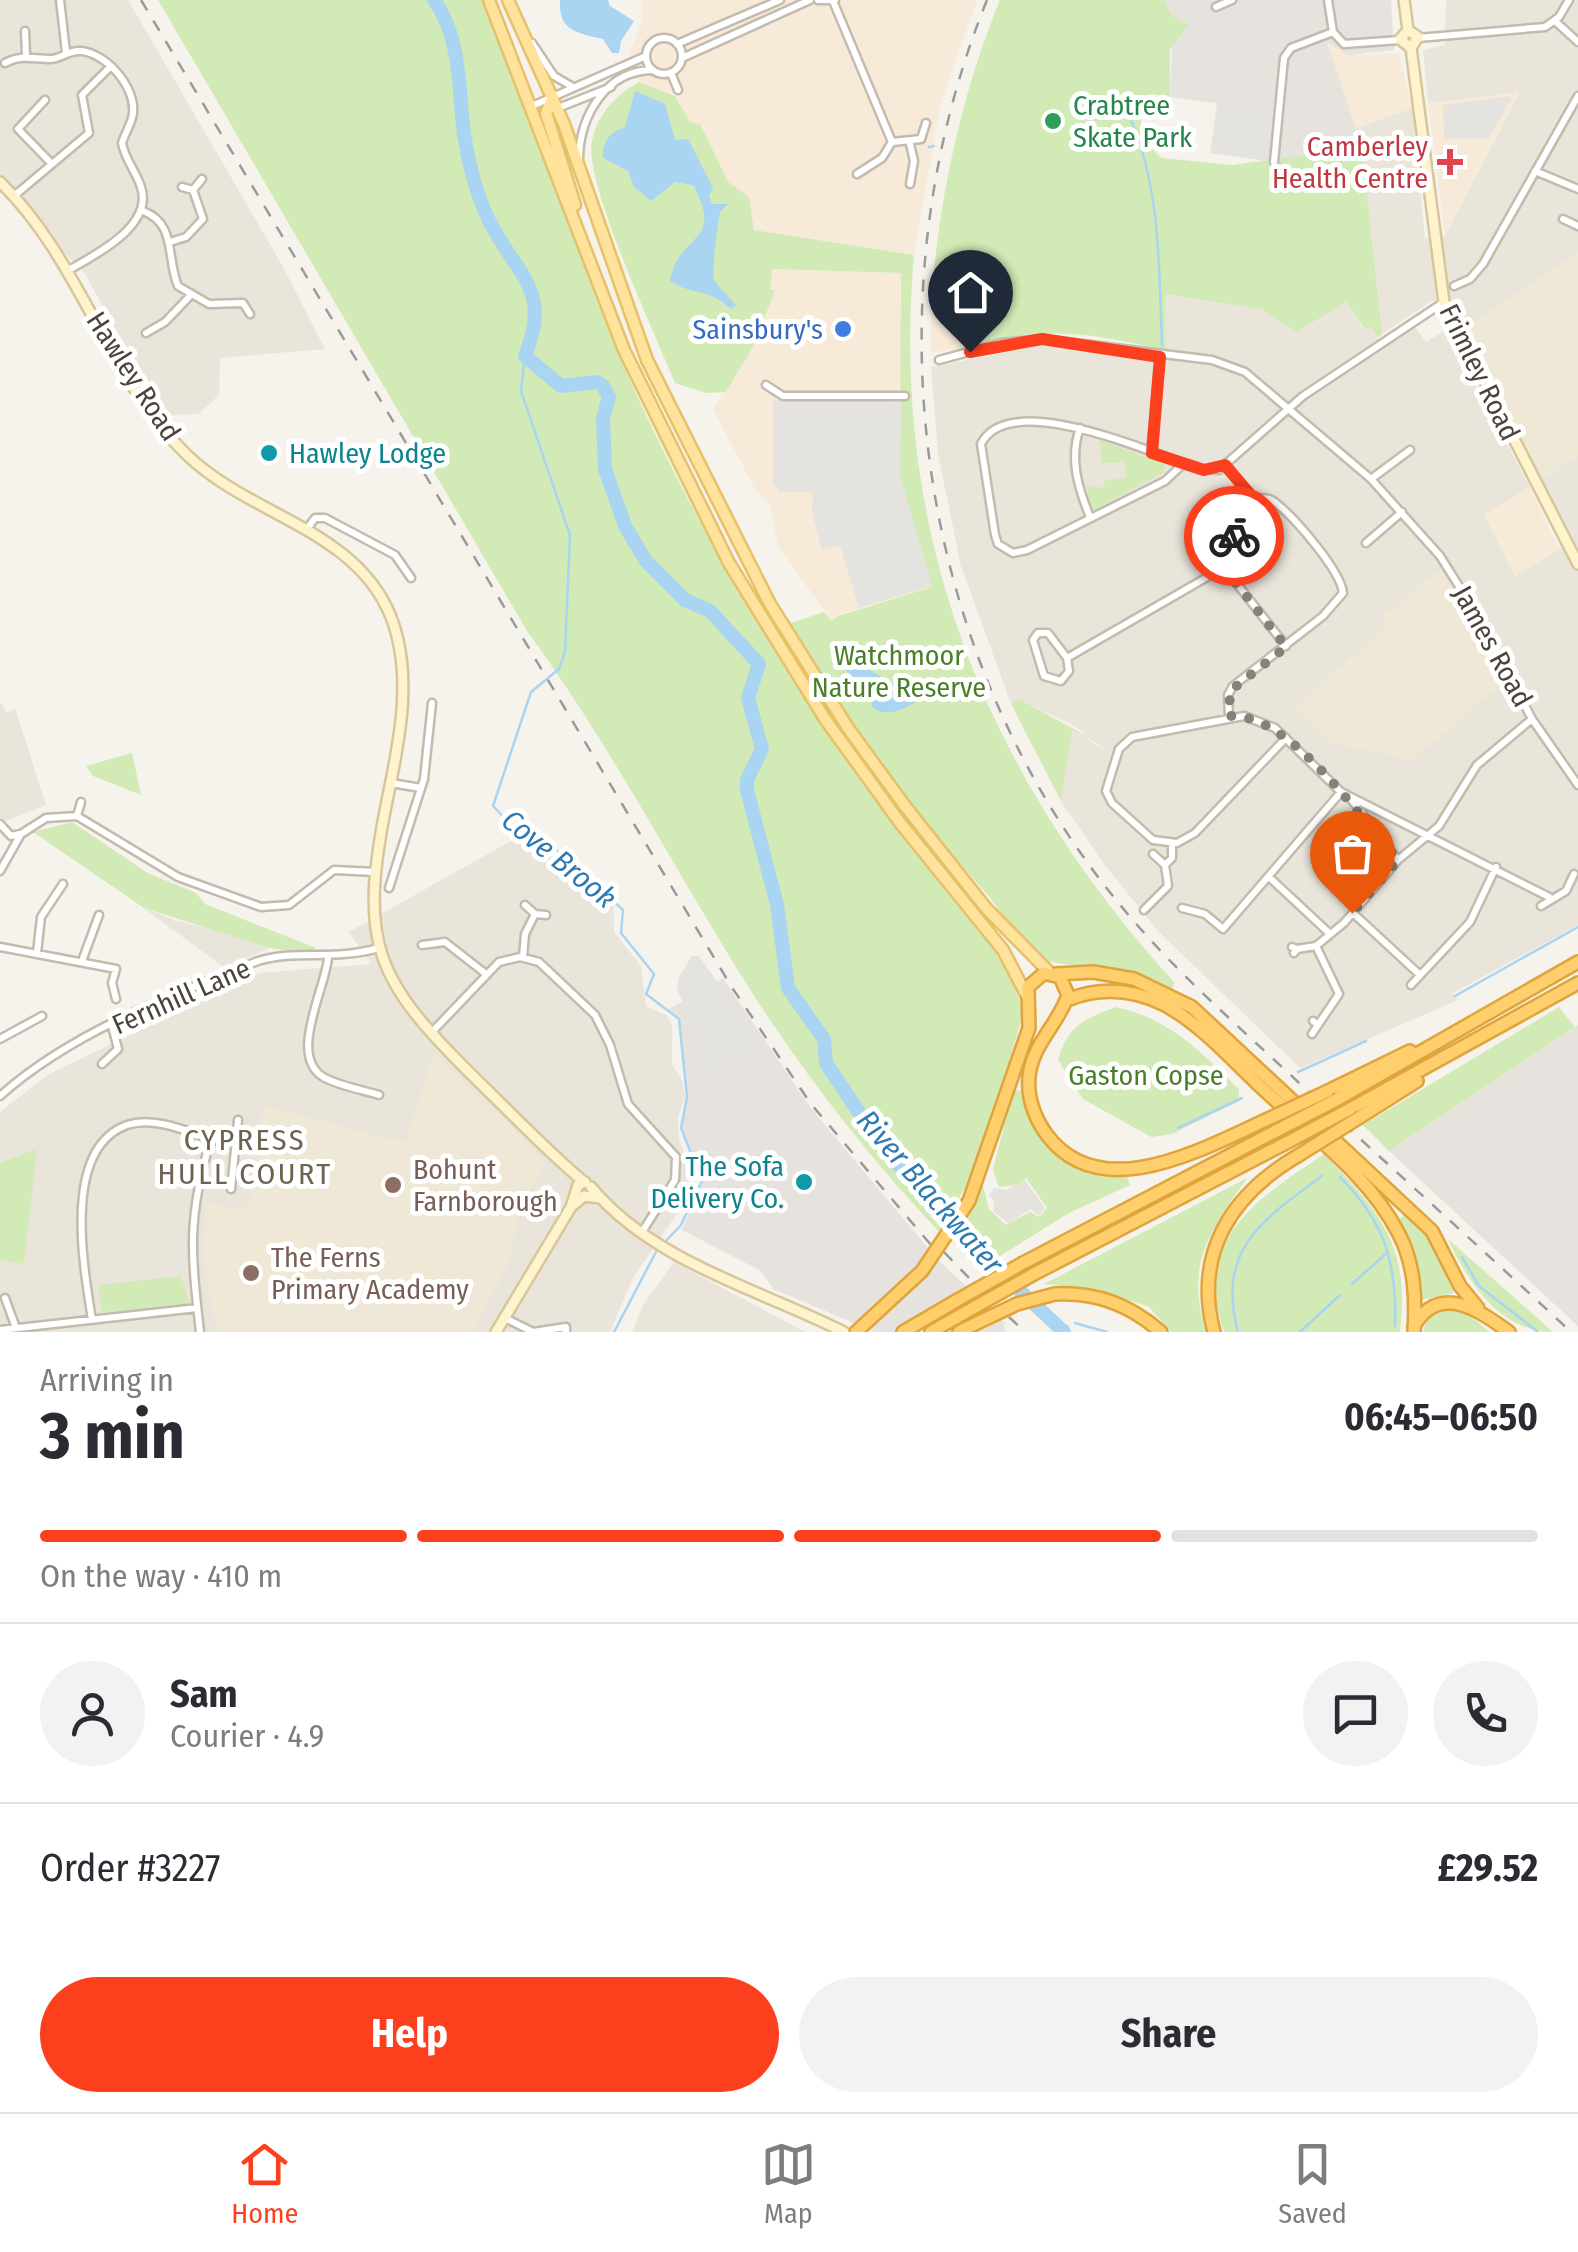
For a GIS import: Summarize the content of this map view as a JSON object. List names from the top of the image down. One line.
{"streets":{"main road":["Frimley Road","Hawley Road"],"street":["James Road","Fernhill Lane"]},"crossings":[["Hawley Road","Fernhill Lane"]],"districts":["CYPRESS HULL COURT"],"water":["Cove Brook","River Blackwater"],"parks":["Watchmoor Nature Reserve","Gaston Copse"],"places":{"other":["Crabtree Skate Park","Sainsbury's","Hawley Lodge","The Sofa Delivery Co.","Bohunt Farnborough","The Ferns Primary Academy"],"health":["Camberley Health Centre"]},"page":{"heading":["3 min","Arriving in","06:45–06:50"],"panel":["Sam","Courier · 4.9","Order #3227","£29.52"],"bar":"On the way · 410 m","buttons":["Help","Share"],"tabs":["Home","Map","Saved"]}}
